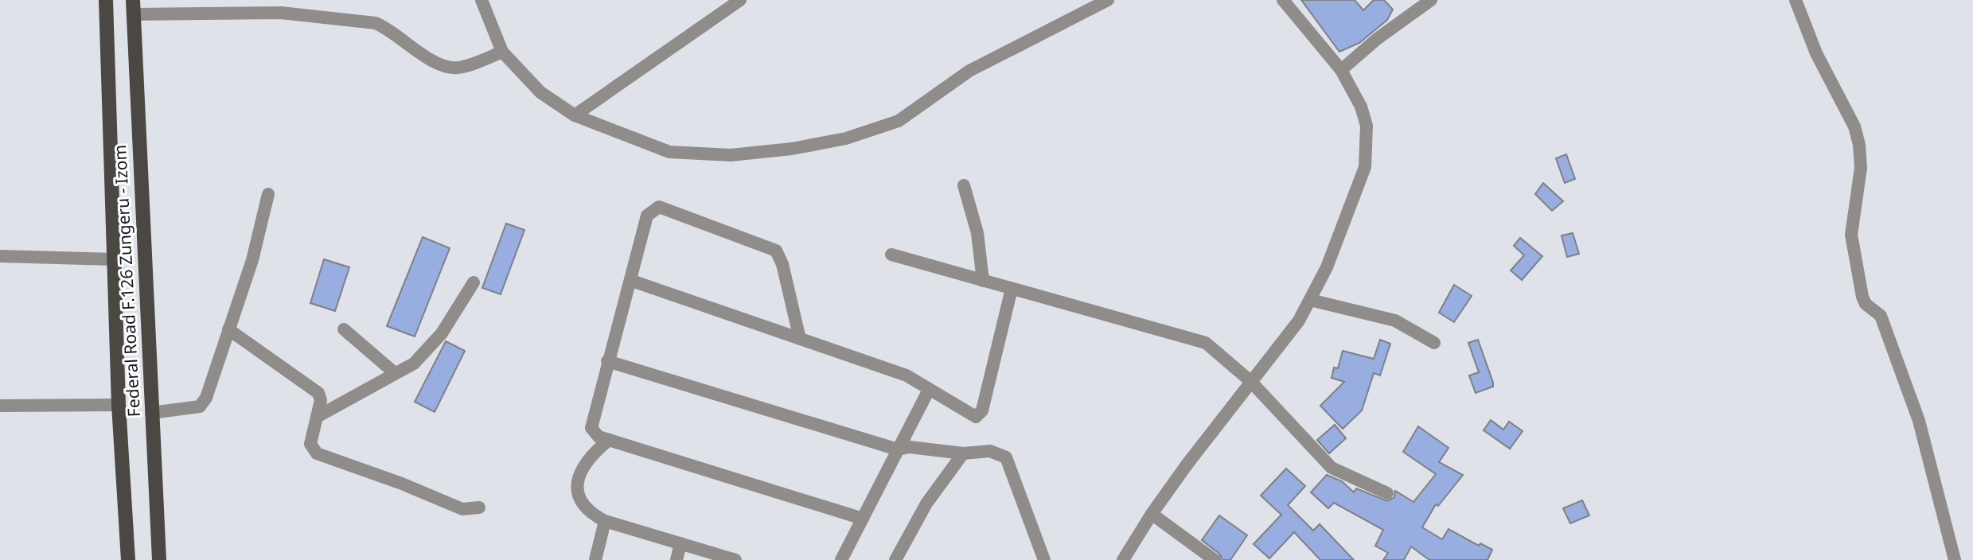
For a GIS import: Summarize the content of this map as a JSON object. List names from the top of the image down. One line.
{"streets":{"main road":["Federal Road F.126 Zungeru - Izom"]}}
